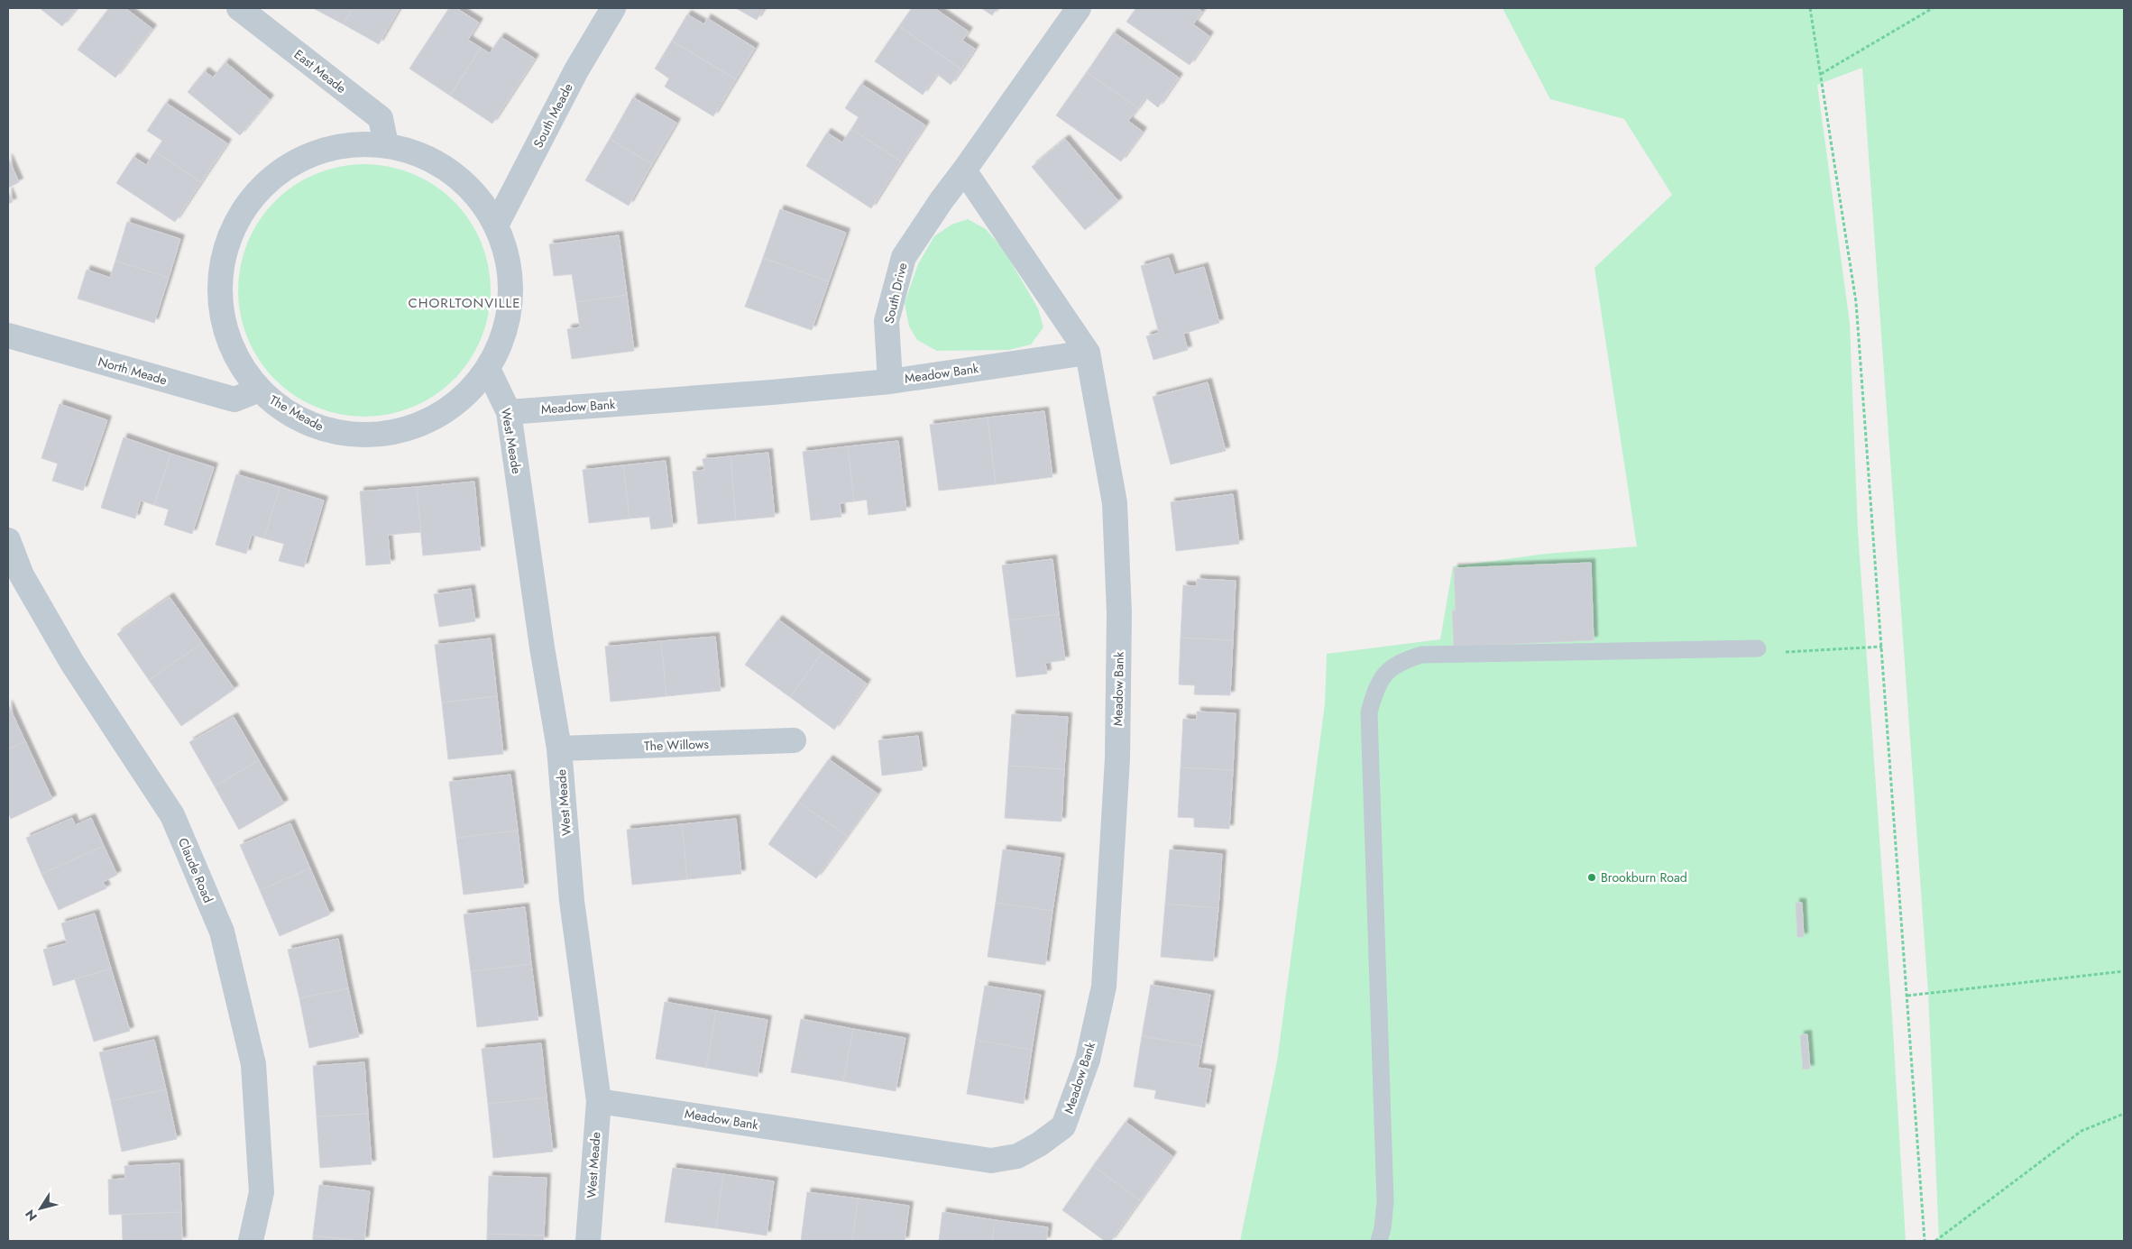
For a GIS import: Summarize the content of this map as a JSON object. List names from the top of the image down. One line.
{"streets":{"street":["East Meade","South Meade","South Drive","North Meade","Meadow Bank","The Meade","West Meade","The Willows","Claude Road"]},"crossings":[["East Meade","The Meade"],["South Meade","The Meade"],["South Drive","Meadow Bank"],["North Meade","The Meade"],["Meadow Bank","West Meade"],["The Meade","West Meade"],["West Meade","The Willows"]],"districts":["CHORLTONVILLE"],"places":["Brookburn Road"],"north":"bottom left"}
